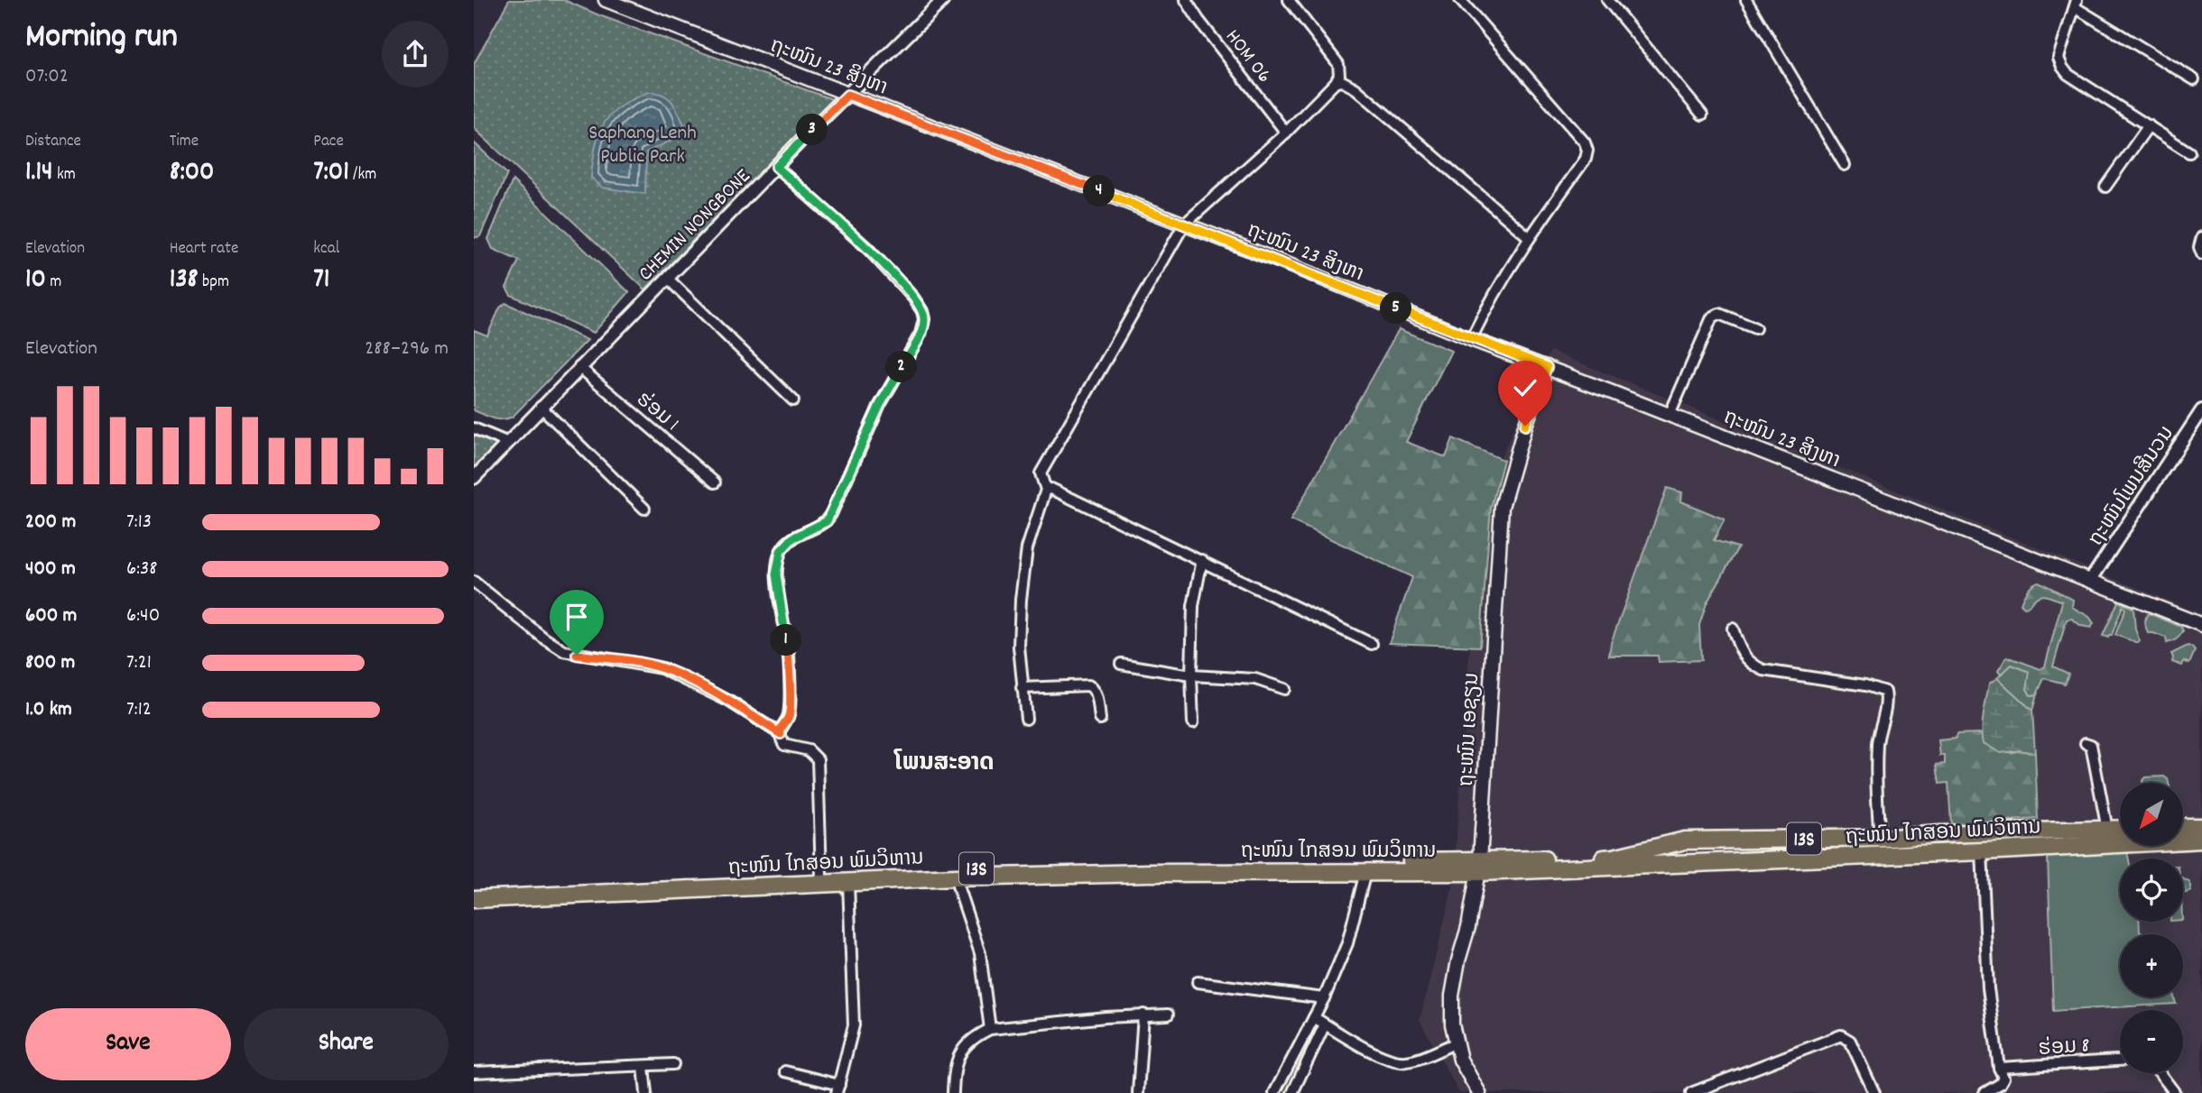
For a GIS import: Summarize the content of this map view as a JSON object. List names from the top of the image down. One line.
{"streets":{"highway":["ຖະໜົນ ໄກສອນ ພົມວິຫານ","13S"],"main road":["ຖະໜົນ 23 ສິງຫາ","ຖະໜົນ ເອຊຽນ"],"street":["HOM 06","CHEMIN NONGBONE","ຮ່ອມ 1","ຖະໜົນໂພນສີນວນ","ຮ່ອມ 8"]},"crossings":[["ຖະໜົນ 23 ສິງຫາ","CHEMIN NONGBONE"],["ຖະໜົນ 23 ສິງຫາ","ຖະໜົນໂພນສີນວນ"],["ຖະໜົນ 23 ສິງຫາ","ຖະໜົນ ເອຊຽນ"],["CHEMIN NONGBONE","ຮ່ອມ 1"],["ຖະໜົນ ເອຊຽນ","ຖະໜົນ ໄກສອນ ພົມວິຫານ"]],"districts":["ໂພນສະອາດ"],"parks":["Saphang Lenh Public Park"],"north":"bottom left","page":{"heading":["Morning run","07:02"],"stats":[["Distance","1.14 km"],["Time","8:00"],["Pace","7:01 /km"],["Elevation","10 m"],["Heart rate","138 bpm"],["kcal","71"]],"pins":["3","4","5","2","1"],"chart":["Elevation","288–296 m"],"list":[{"name":"200 m","note":"7:13"},{"name":"400 m","note":"6:38"},{"name":"600 m","note":"6:40"},{"name":"800 m","note":"7:21"},{"name":"1.0 km","note":"7:12"}],"map_buttons":["+","−"],"buttons":["Save","Share"]}}
